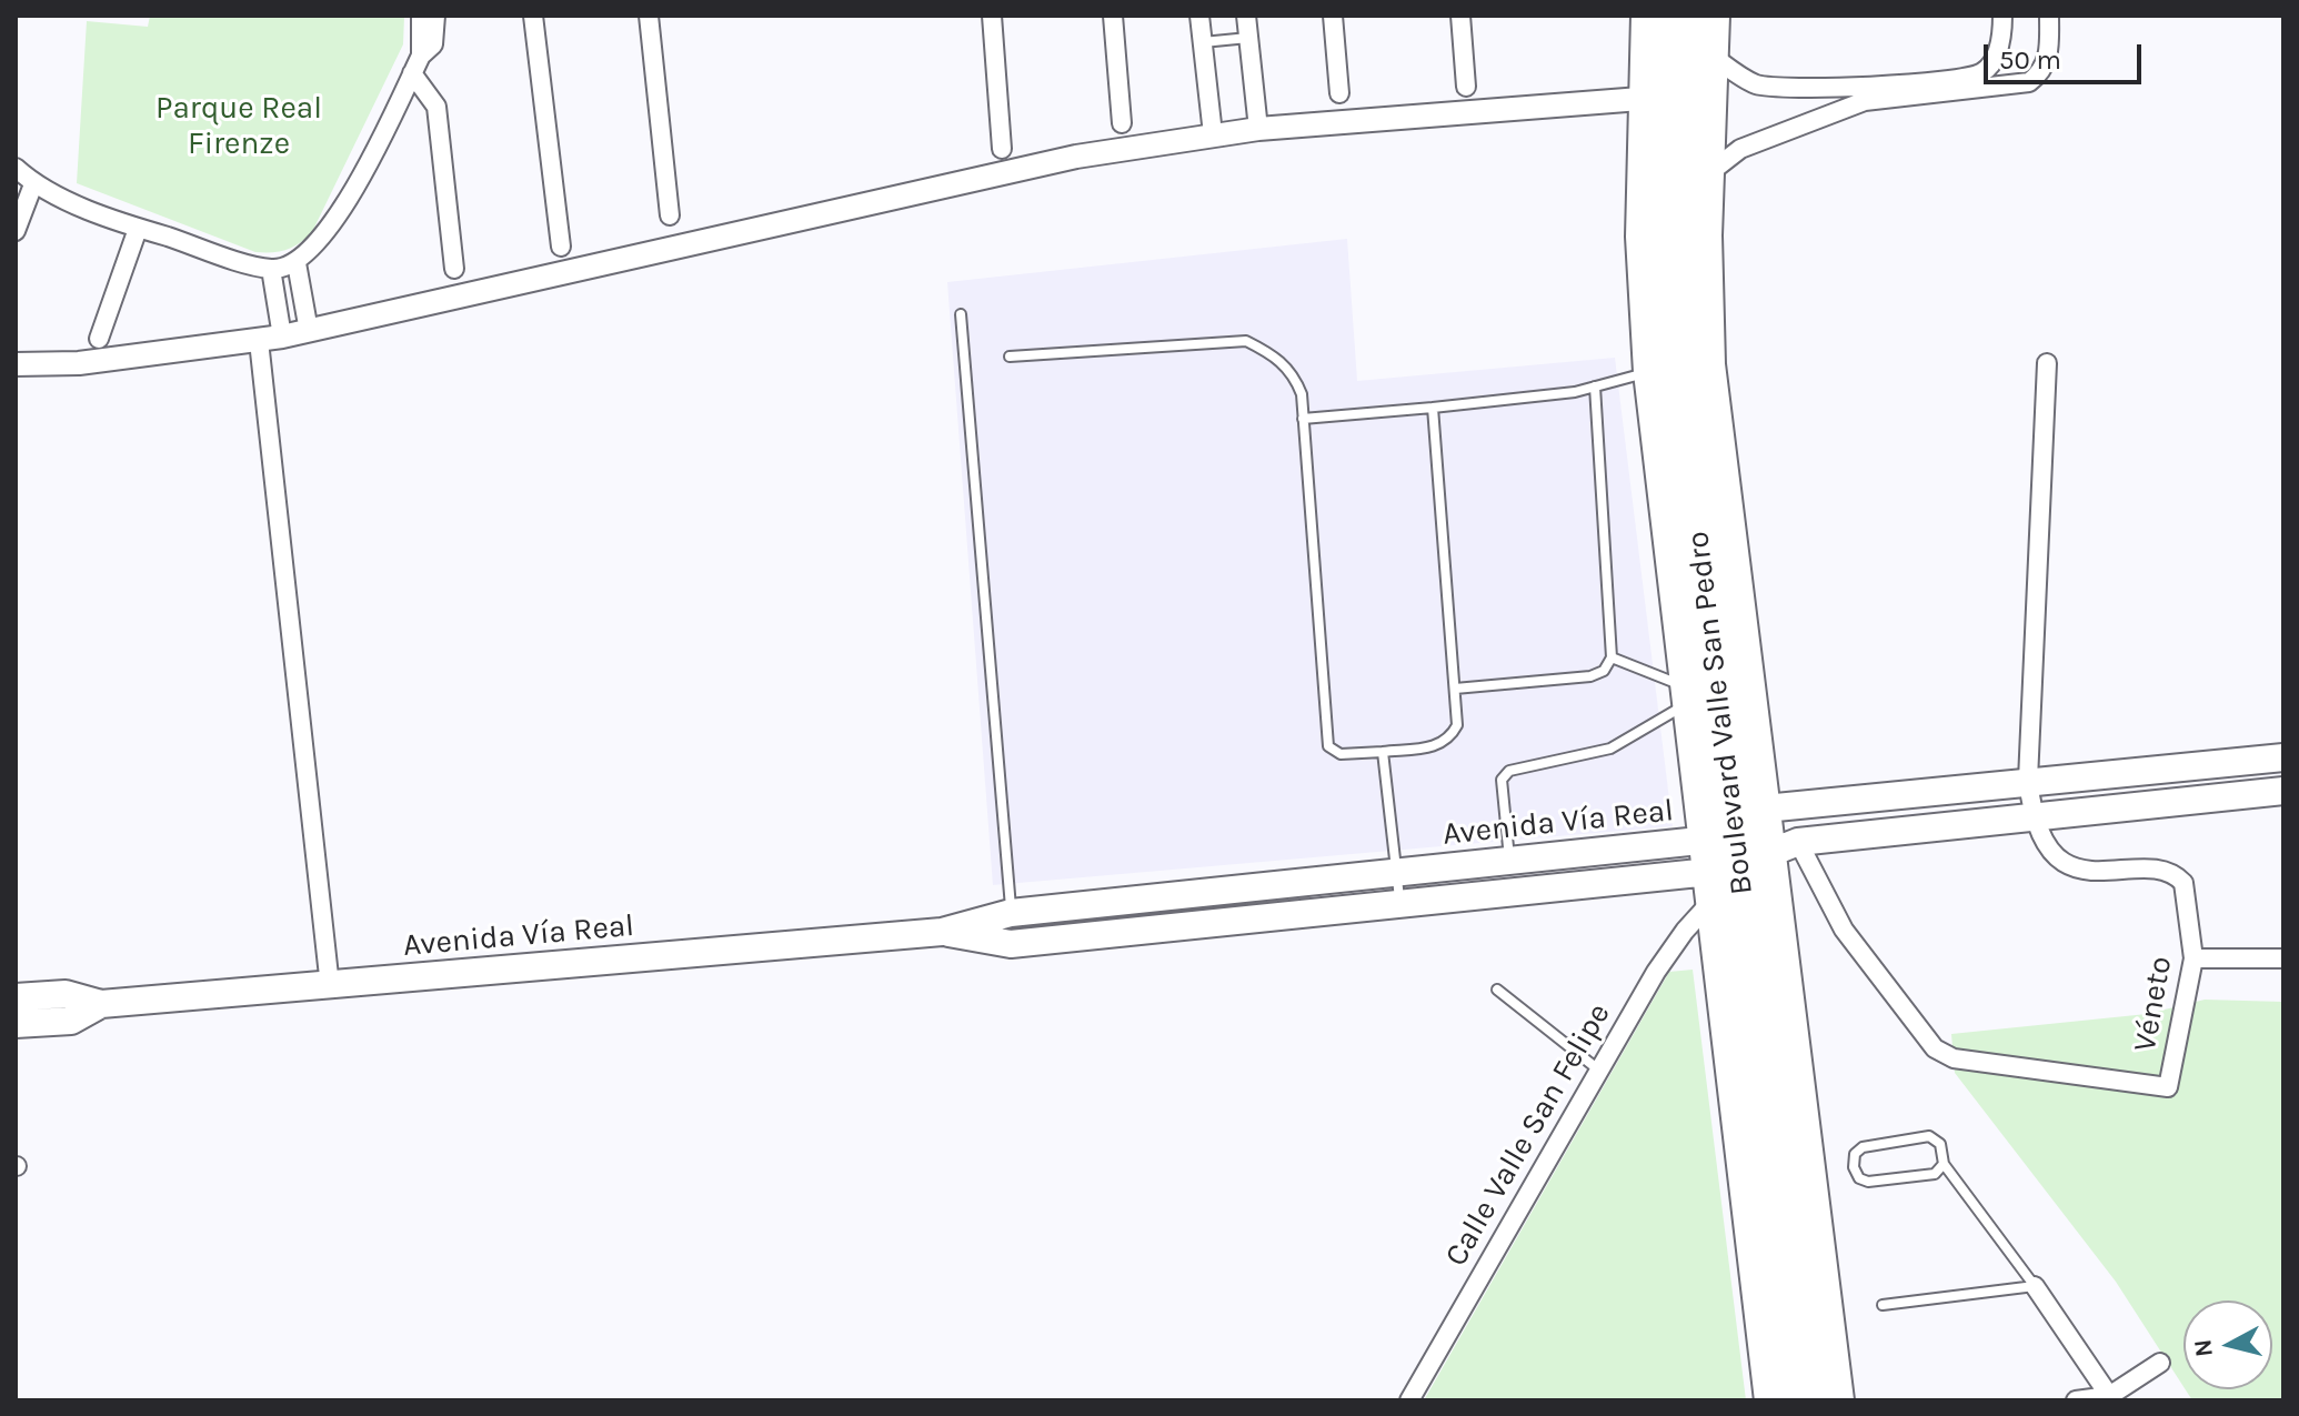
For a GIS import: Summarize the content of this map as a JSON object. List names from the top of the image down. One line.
{"streets":{"main road":["Boulevard Valle San Pedro","Avenida Vía Real"],"street":["Véneto","Calle Valle San Felipe"]},"crossings":[["Boulevard Valle San Pedro","Avenida Vía Real"],["Boulevard Valle San Pedro","Calle Valle San Felipe"],["Avenida Vía Real","Véneto"]],"parks":["Parque Real Firenze"],"scale_bar":"50 m","north":"left"}
